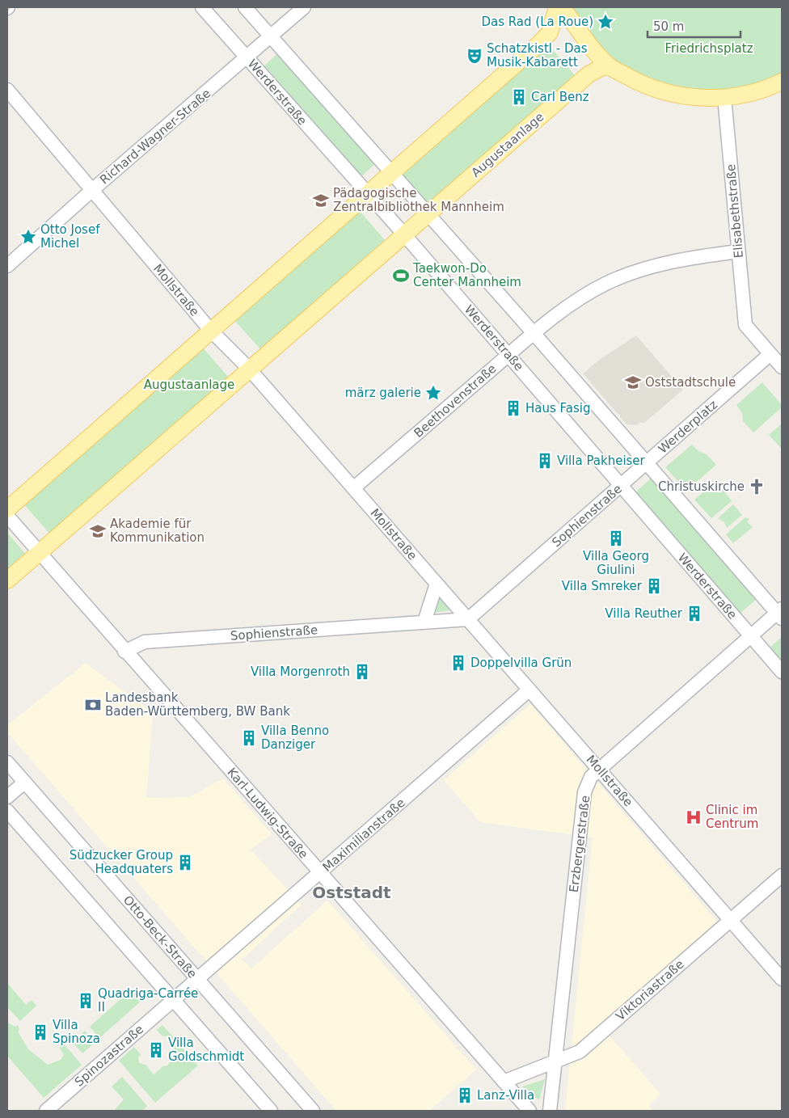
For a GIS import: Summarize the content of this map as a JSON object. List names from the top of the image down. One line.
{"streets":{"main road":["Augustaanlage"],"street":["Werderstraße","Richard-Wagner-Straße","Elisabethstraße","Mollstraße","Beethovenstraße","Werderplatz","Sophienstraße","Karl-Ludwig-Straße","Maximilianstraße","Erzbergerstraße","Otto-Beck-Straße","Viktoriastraße","Spinozastraße"]},"crossings":[["Werderstraße","Richard-Wagner-Straße"],["Werderstraße","Augustaanlage"],["Werderstraße","Beethovenstraße"],["Werderstraße","Sophienstraße"],["Werderstraße","Erzbergerstraße"],["Richard-Wagner-Straße","Mollstraße"],["Augustaanlage","Mollstraße"],["Augustaanlage","Karl-Ludwig-Straße"],["Elisabethstraße","Beethovenstraße"],["Mollstraße","Beethovenstraße"],["Mollstraße","Sophienstraße"],["Mollstraße","Maximilianstraße"],["Mollstraße","Erzbergerstraße"],["Mollstraße","Viktoriastraße"],["Werderplatz","Sophienstraße"],["Sophienstraße","Karl-Ludwig-Straße"],["Karl-Ludwig-Straße","Maximilianstraße"],["Karl-Ludwig-Straße","Viktoriastraße"],["Maximilianstraße","Otto-Beck-Straße"],["Maximilianstraße","Spinozastraße"],["Erzbergerstraße","Viktoriastraße"]],"districts":["Oststadt"],"parks":["Friedrichsplatz","Augustaanlage"],"places":{"place":["Das Rad (La Roue)","Otto Josef Michel","märz galerie"],"theatre":["Schatzkistl - Das Musik-Kabarett"],"building":["Carl Benz","Haus Fasig","Villa Pakheiser","Villa Georg Giulini","Villa Smreker","Villa Reuther","Doppelvilla Grün","Villa Morgenroth","Villa Benno Danziger","Südzucker Group Headquaters","Quadriga-Carrée II","Villa Spinoza","Villa Goldschmidt","Lanz-Villa"],"school or university":["Pädagogische Zentralbibliothek Mannheim","Oststadtschule","Akademie für Kommunikation"],"sports":["Taekwon-Do Center Mannheim"],"church":["Christuskirche"],"bank":["Landesbank Baden-Württemberg, BW Bank"],"hospital":["Clinic im Centrum"]},"scale_bar":"50 m"}
